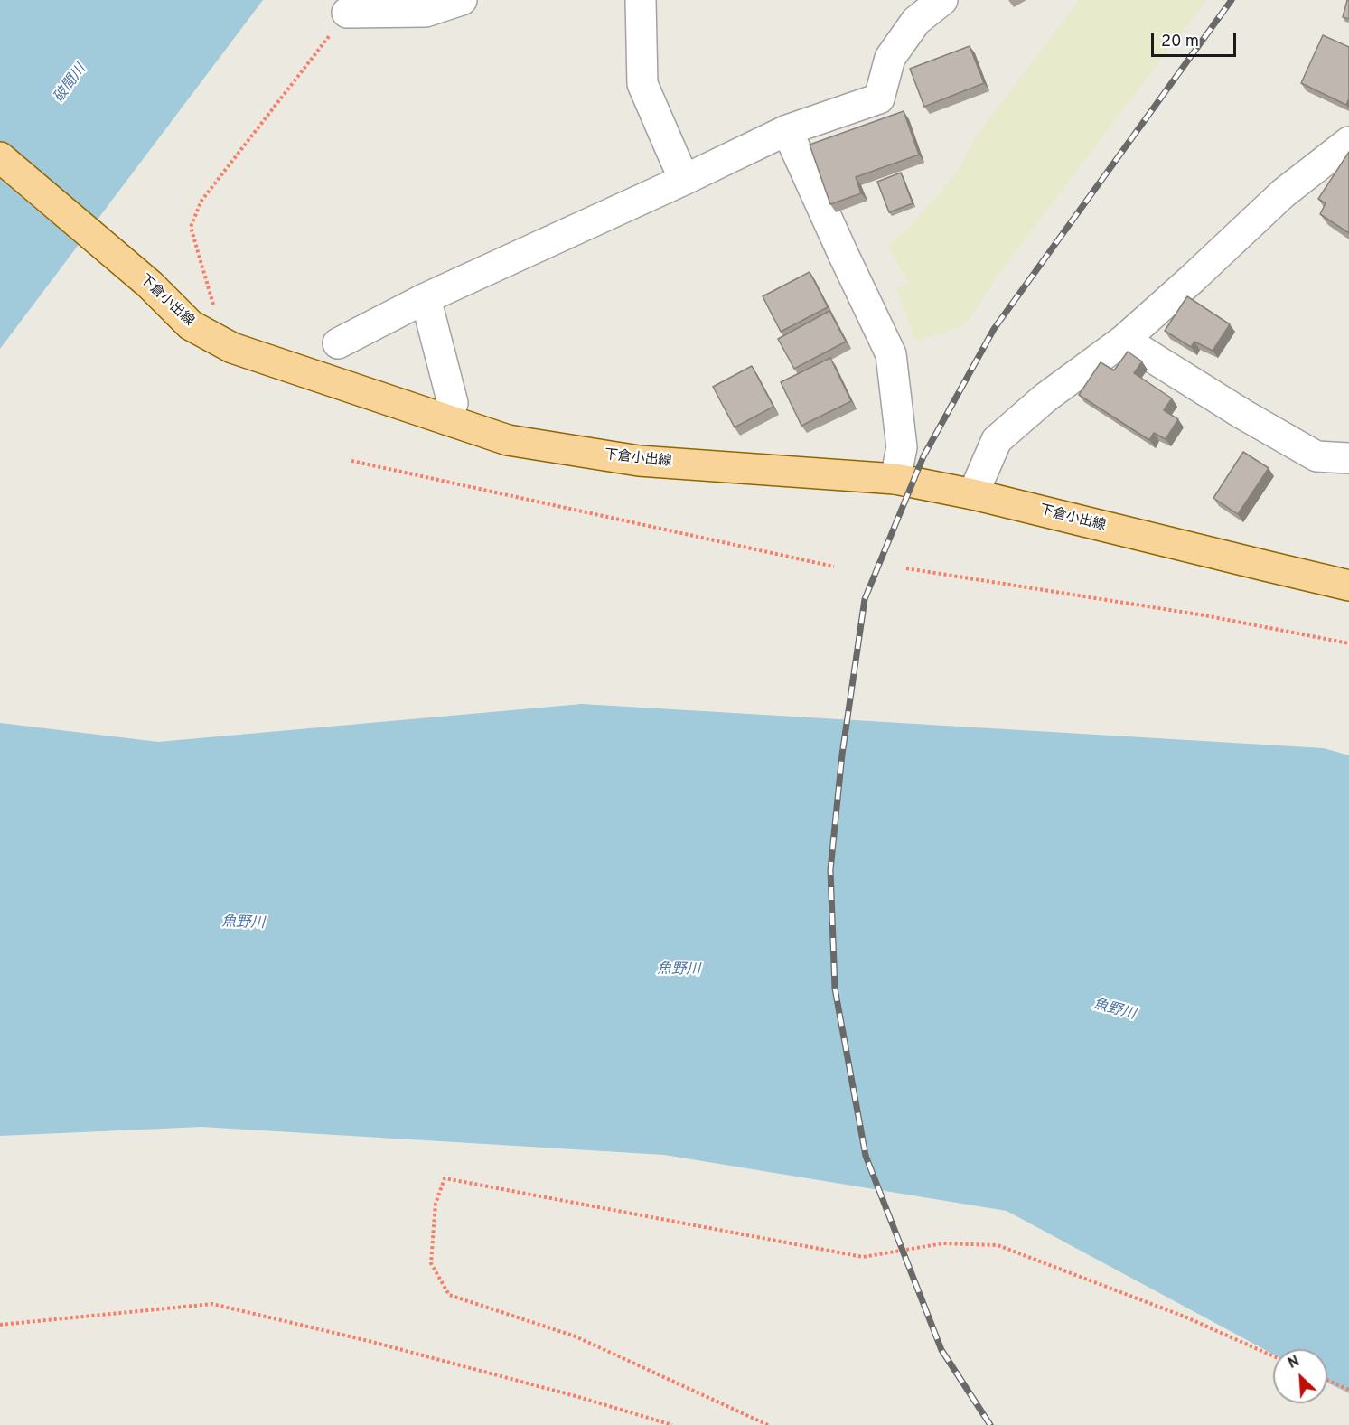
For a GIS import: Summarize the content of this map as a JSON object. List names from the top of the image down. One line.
{"streets":{"main road":["下倉小出線"]},"water":["破間川","魚野川"],"scale_bar":"20 m","north":"top left"}
